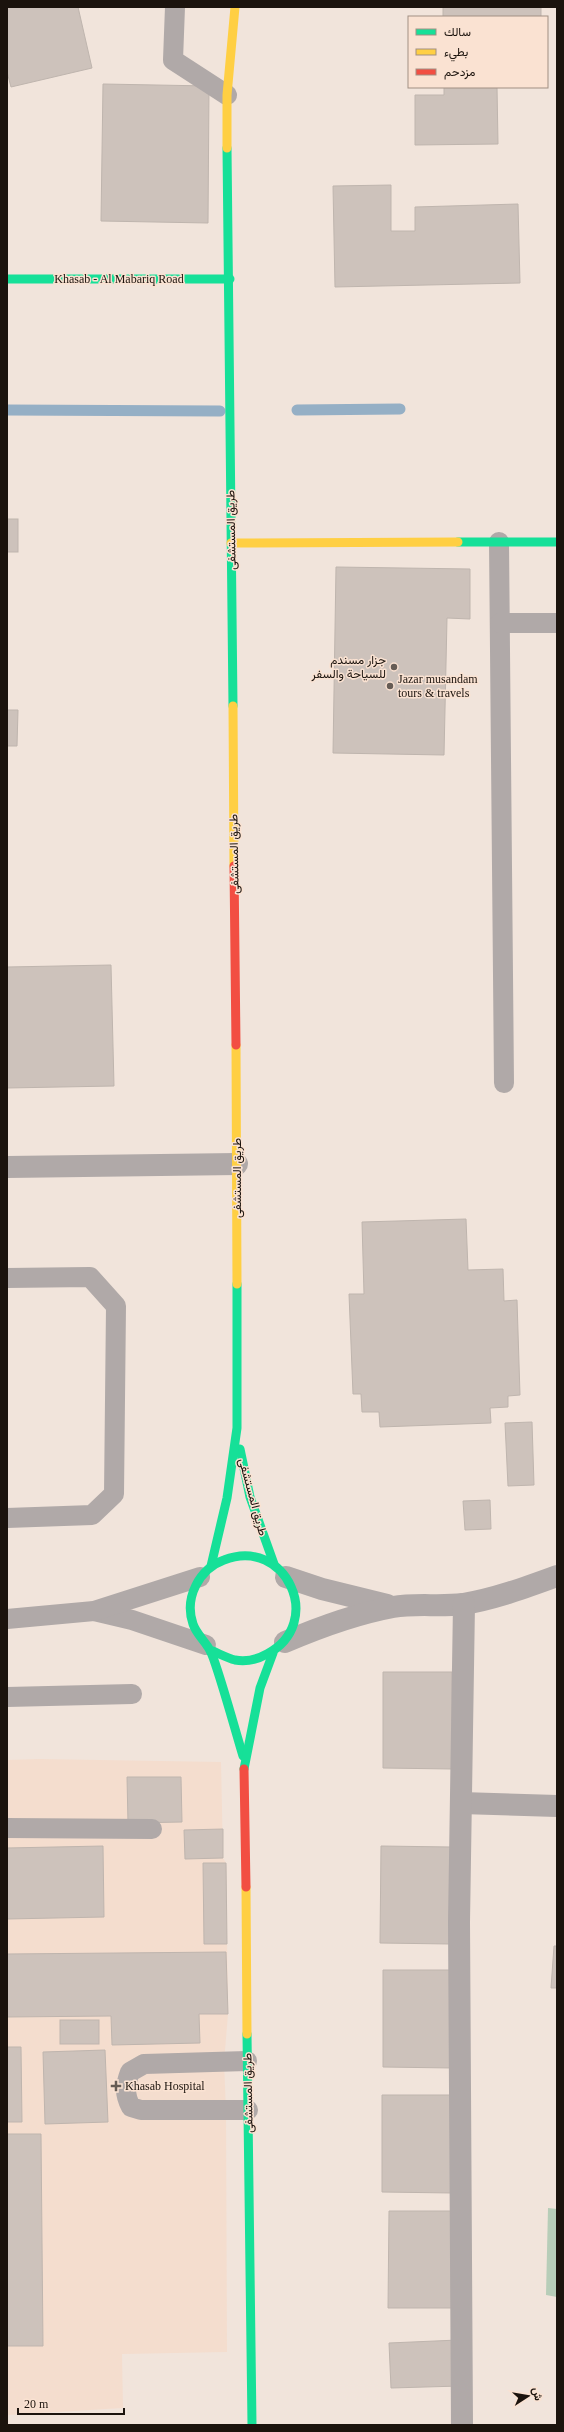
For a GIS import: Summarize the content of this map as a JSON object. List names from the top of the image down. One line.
{"streets":{"street":["Khasab - Al Mabariq Road","طريق المستشفى"]},"crossings":[["Khasab - Al Mabariq Road","طريق المستشفى"]],"places":{"other":["جزار مسندم للسياحة والسفر","Jazar musandam tours & travels"],"health":["Khasab Hospital"]},"legend":["سالك","بطيء","مزدحم"],"scale_bar":"20 m","north":"right"}
